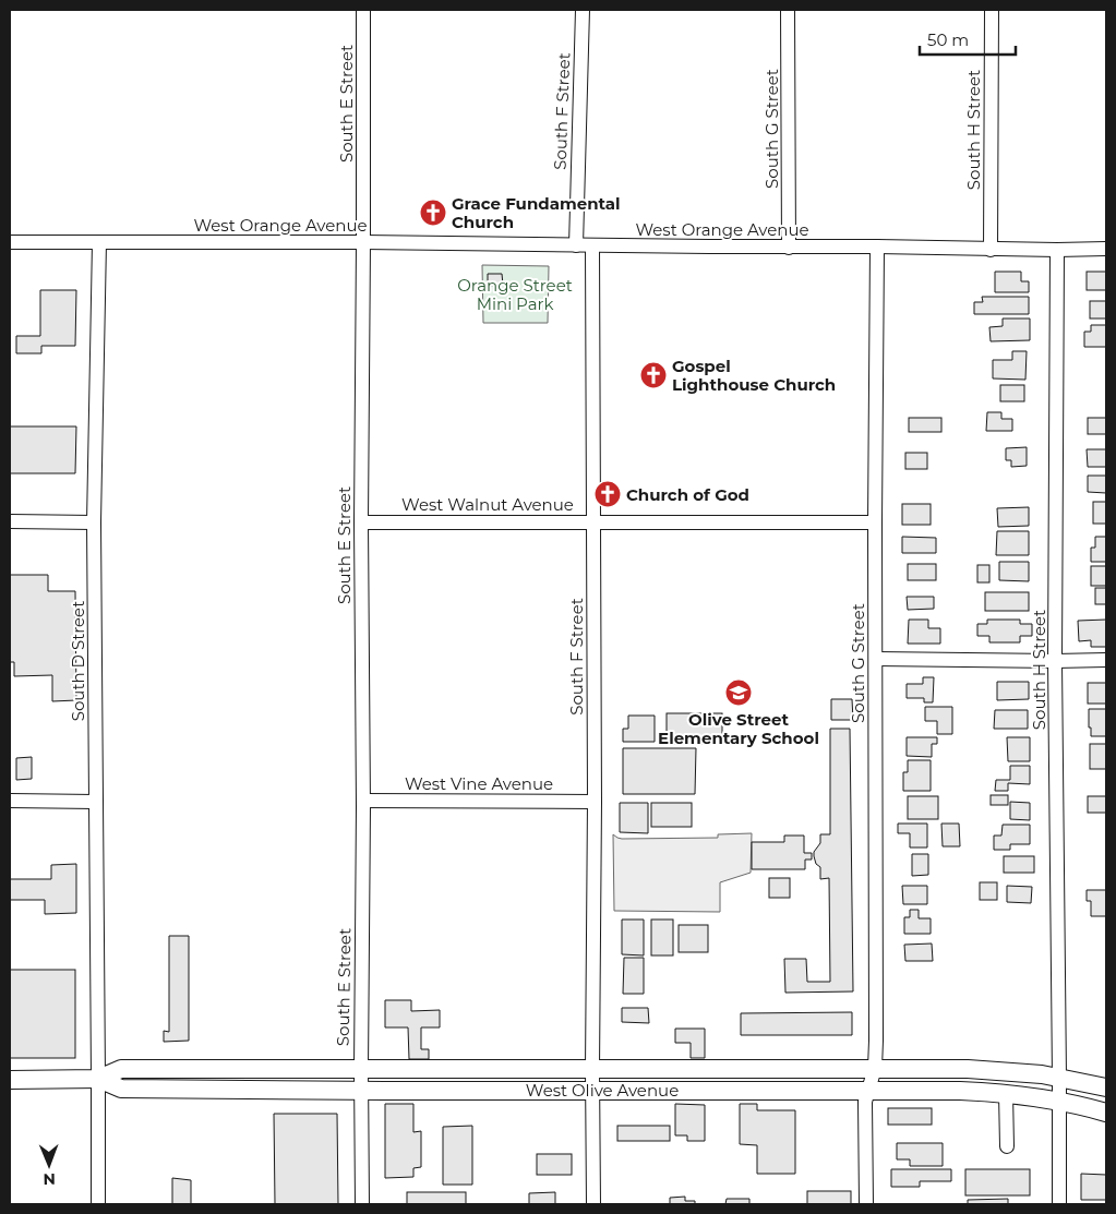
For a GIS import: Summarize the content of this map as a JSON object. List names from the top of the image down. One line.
{"streets":{"main road":["West Olive Avenue"],"street":["South E Street","South F Street","South G Street","South H Street","West Orange Avenue","West Walnut Avenue","South D Street","West Vine Avenue"]},"crossings":[["South E Street","West Orange Avenue"],["South E Street","West Walnut Avenue"],["South E Street","West Vine Avenue"],["South E Street","West Olive Avenue"],["South F Street","West Orange Avenue"],["South F Street","West Walnut Avenue"],["South F Street","West Vine Avenue"],["South F Street","West Olive Avenue"],["South G Street","West Orange Avenue"],["South G Street","West Walnut Avenue"],["South G Street","West Olive Avenue"],["South H Street","West Orange Avenue"],["South H Street","West Olive Avenue"],["West Orange Avenue","South D Street"],["South D Street","West Olive Avenue"]],"parks":["Orange Street Mini Park"],"places":{"church":["Grace Fundamental Church","Gospel Lighthouse Church","Church of God"],"school or university":["Olive Street Elementary School"]},"scale_bar":"50 m","north":"bottom"}
